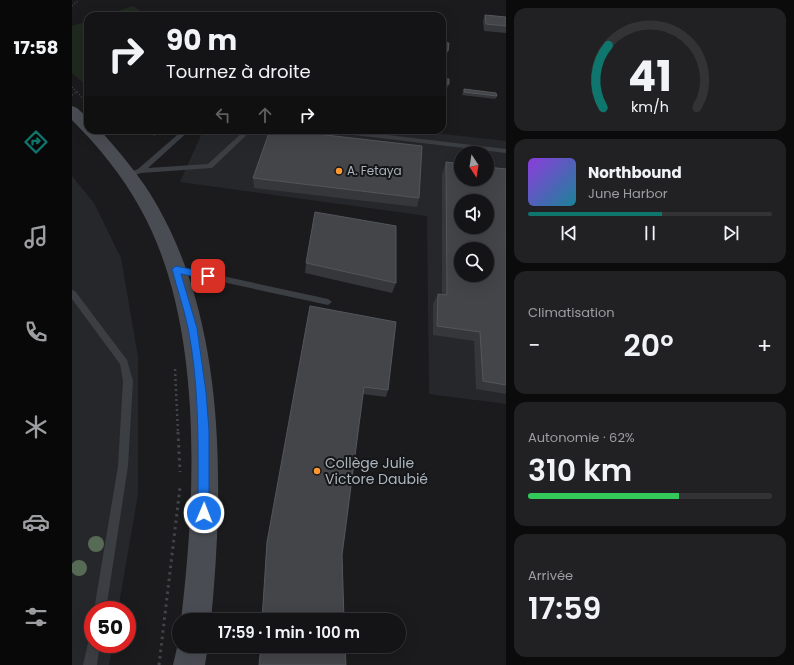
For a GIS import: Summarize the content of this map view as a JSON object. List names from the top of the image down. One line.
{"places":["A. Fetaya","Collège Julie Victore Daubié"],"north":"bottom","page":{"tabs":"17:58","turn":["90 m","Tournez à droite"],"song":["Northbound","June Harbor"],"tile":["Climatisation",["Autonomie · 62%","310 km"],["Arrivée","17:59"]],"heat":["−","20°","+"],"limit":"50","trip":"17:59 · 1 min · 100 m","gauge":["41","km/h"]}}
